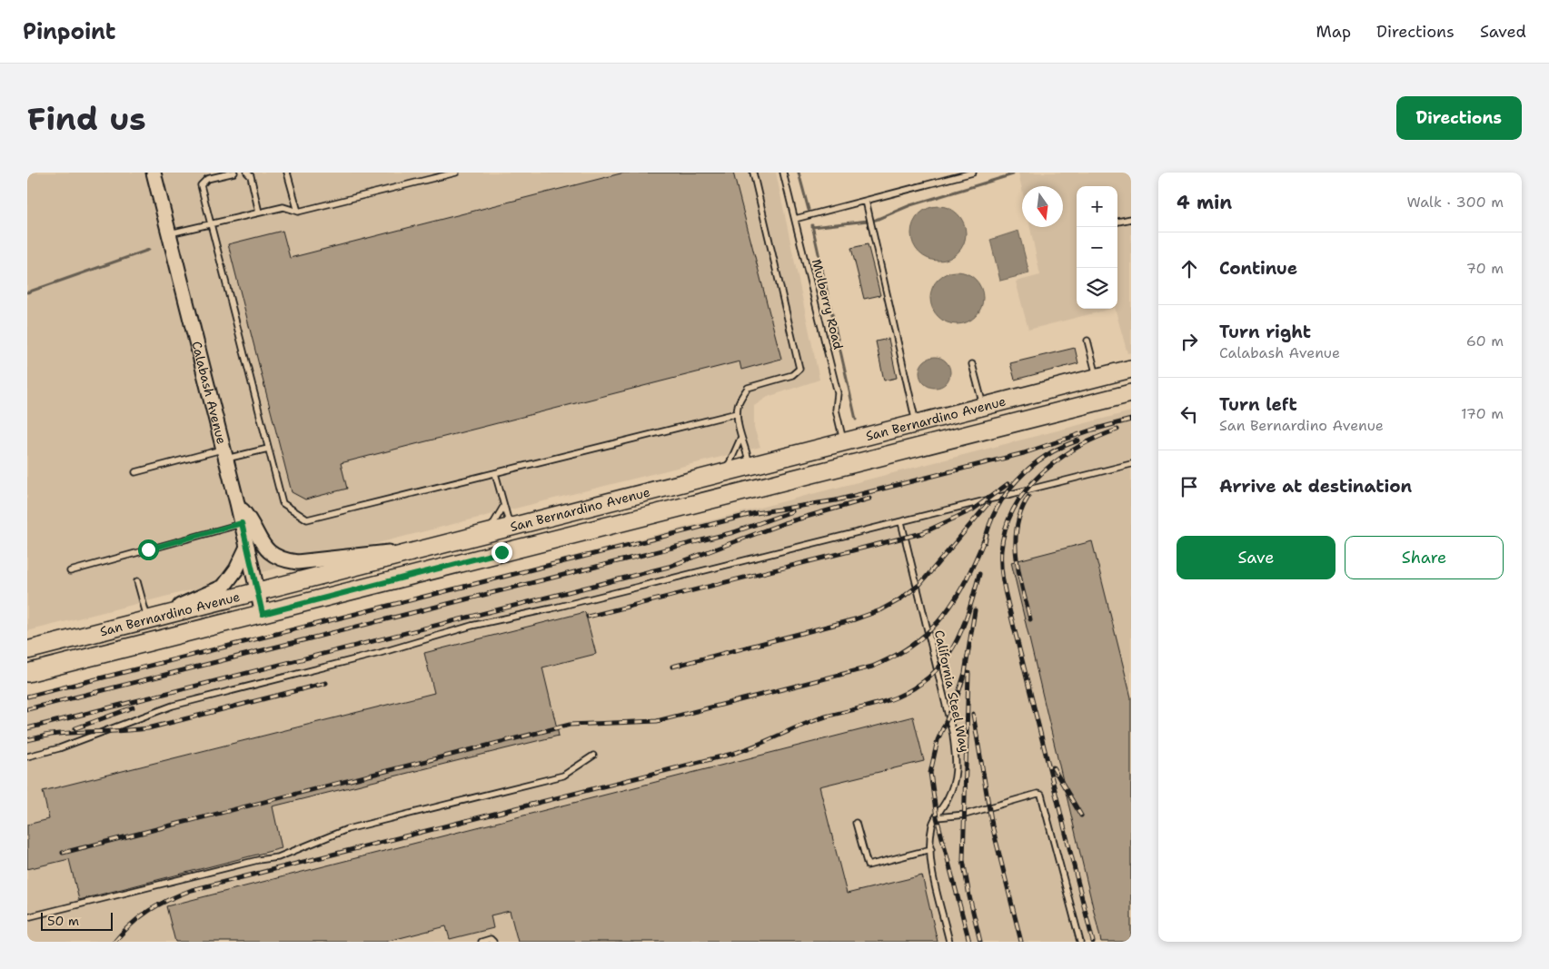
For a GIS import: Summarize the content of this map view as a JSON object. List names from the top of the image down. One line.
{"streets":{"main road":["San Bernardino Avenue"],"street":["Calabash Avenue"],"lane":["Mulberry Road","California Steel Way"]},"crossings":[["Mulberry Road","San Bernardino Avenue"],["Calabash Avenue","San Bernardino Avenue"]],"scale_bar":"50 m","north":"bottom","page":{"header":"Pinpoint","nav":["Map","Directions","Saved"],"buttons":["Directions",["Save","Share"]],"title":"Find us","heading":["4 min","Walk · 300 m"],"map_buttons":["+","−"],"list":[["Continue","70 m"],["Turn right","Calabash Avenue","60 m"],["Turn left","San Bernardino Avenue","170 m"],"Arrive at destination"],"scale":"50 m"}}
